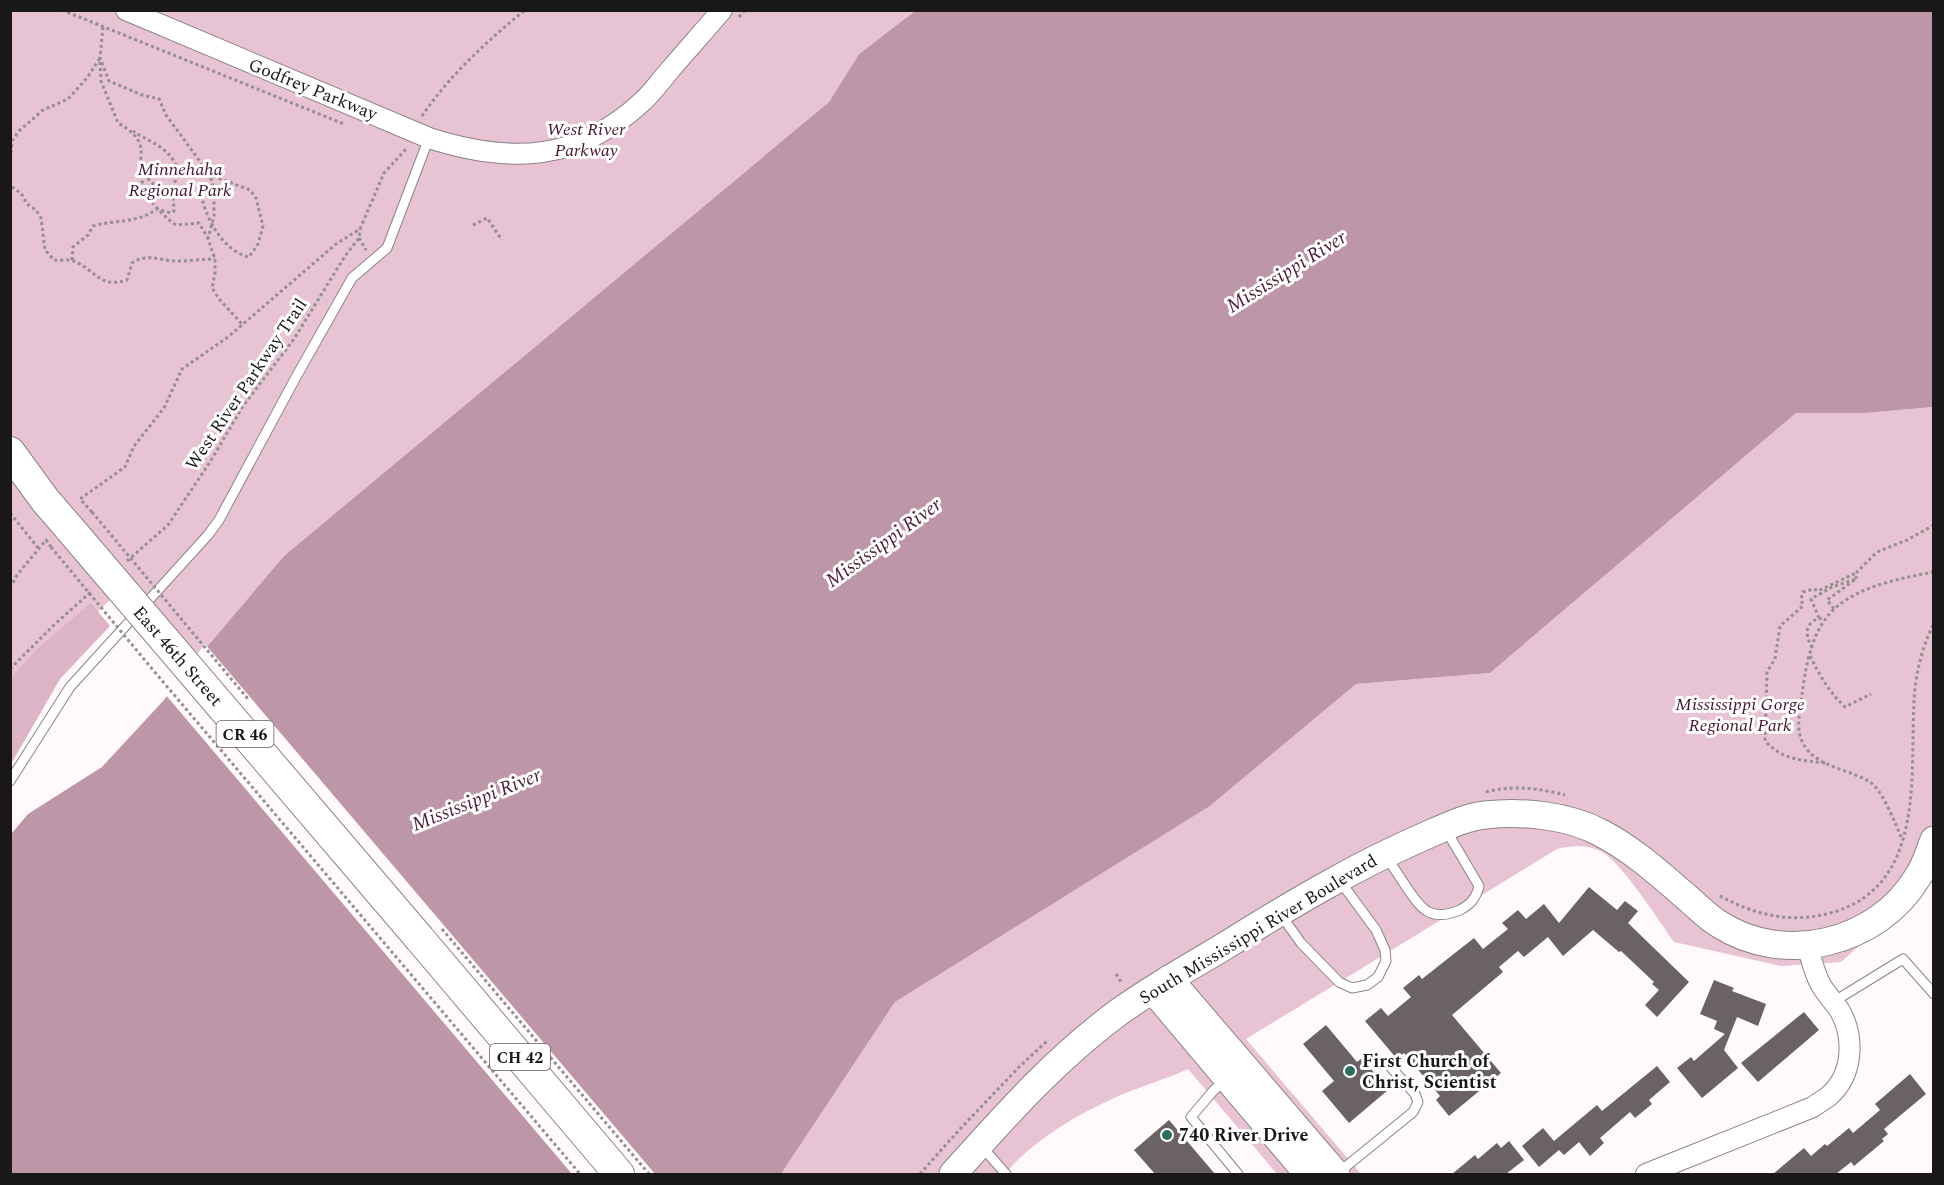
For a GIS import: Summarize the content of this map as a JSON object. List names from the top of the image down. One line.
{"streets":{"main road":["East 46th Street","CR 46","CH 42"],"street":["Godfrey Parkway","South Mississippi River Boulevard"],"path":["West River Parkway Trail"]},"crossings":[["East 46th Street","CH 42"]],"water":["Mississippi River"],"parks":["West River Parkway","Minnehaha Regional Park","Mississippi Gorge Regional Park"],"places":["First Church of Christ, Scientist","740 River Drive"]}
